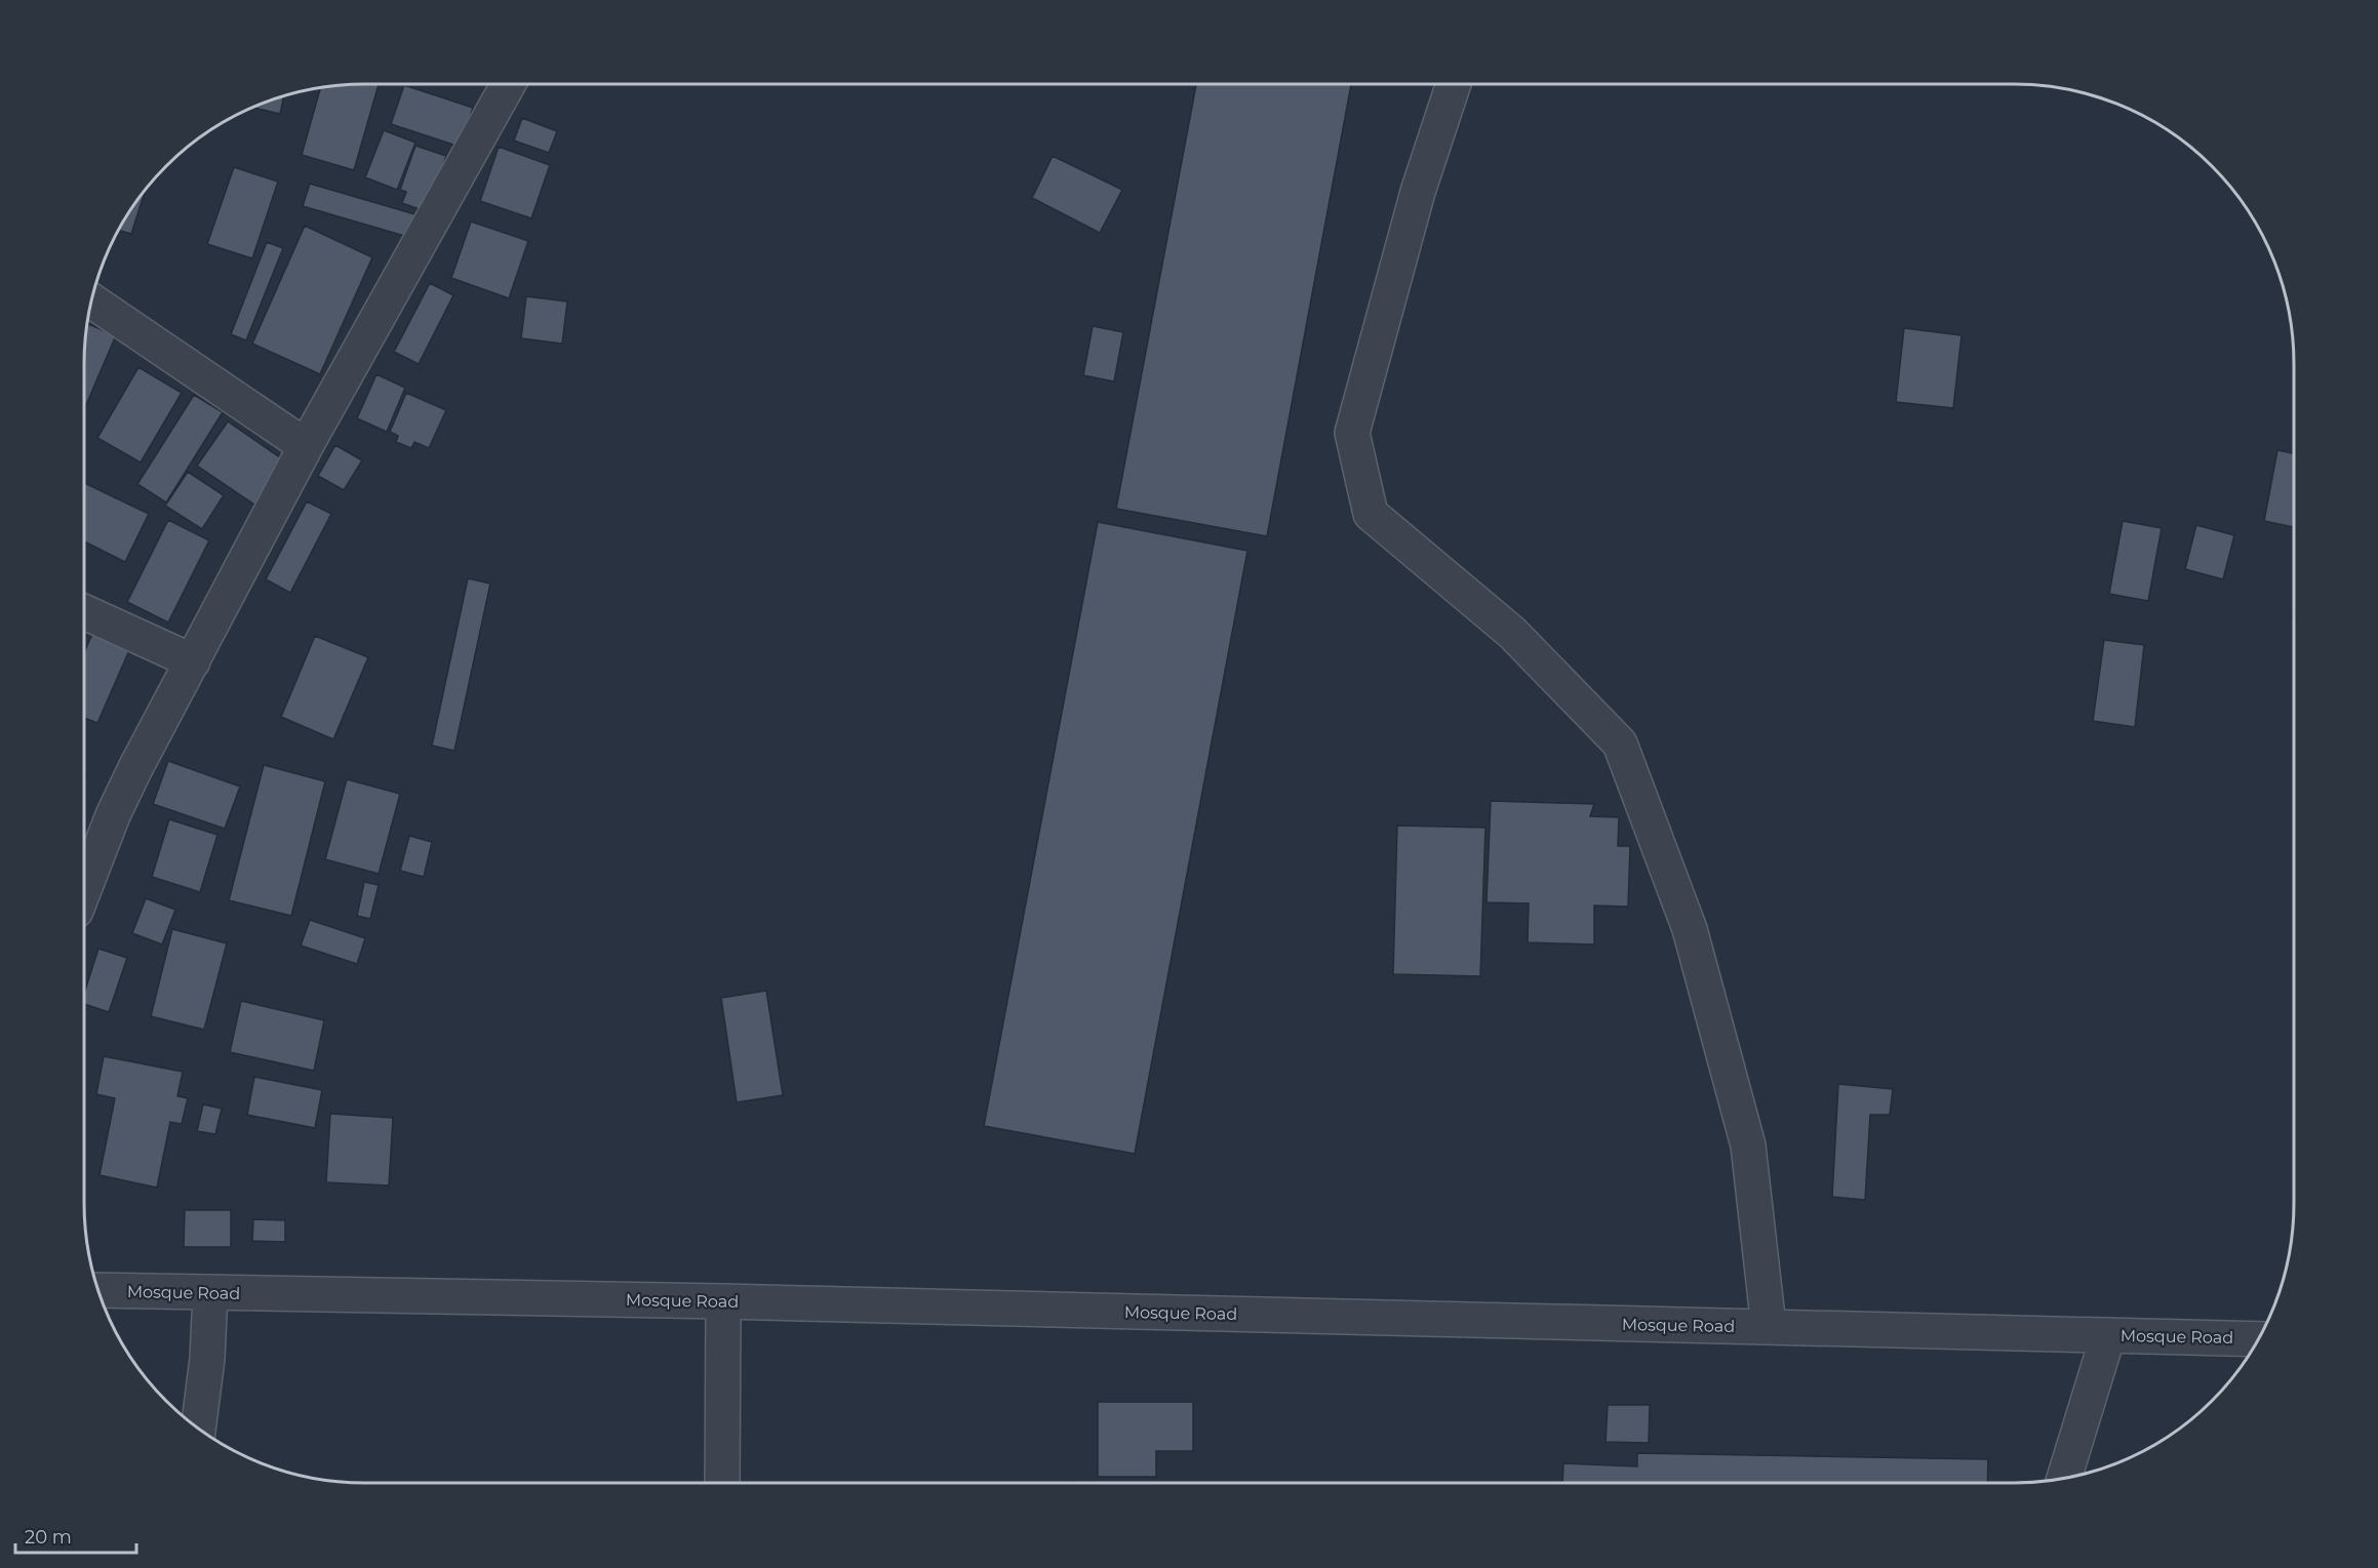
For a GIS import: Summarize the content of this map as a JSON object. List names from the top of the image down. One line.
{"streets":{"street":["Mosque Road"]},"scale_bar":"20 m"}
